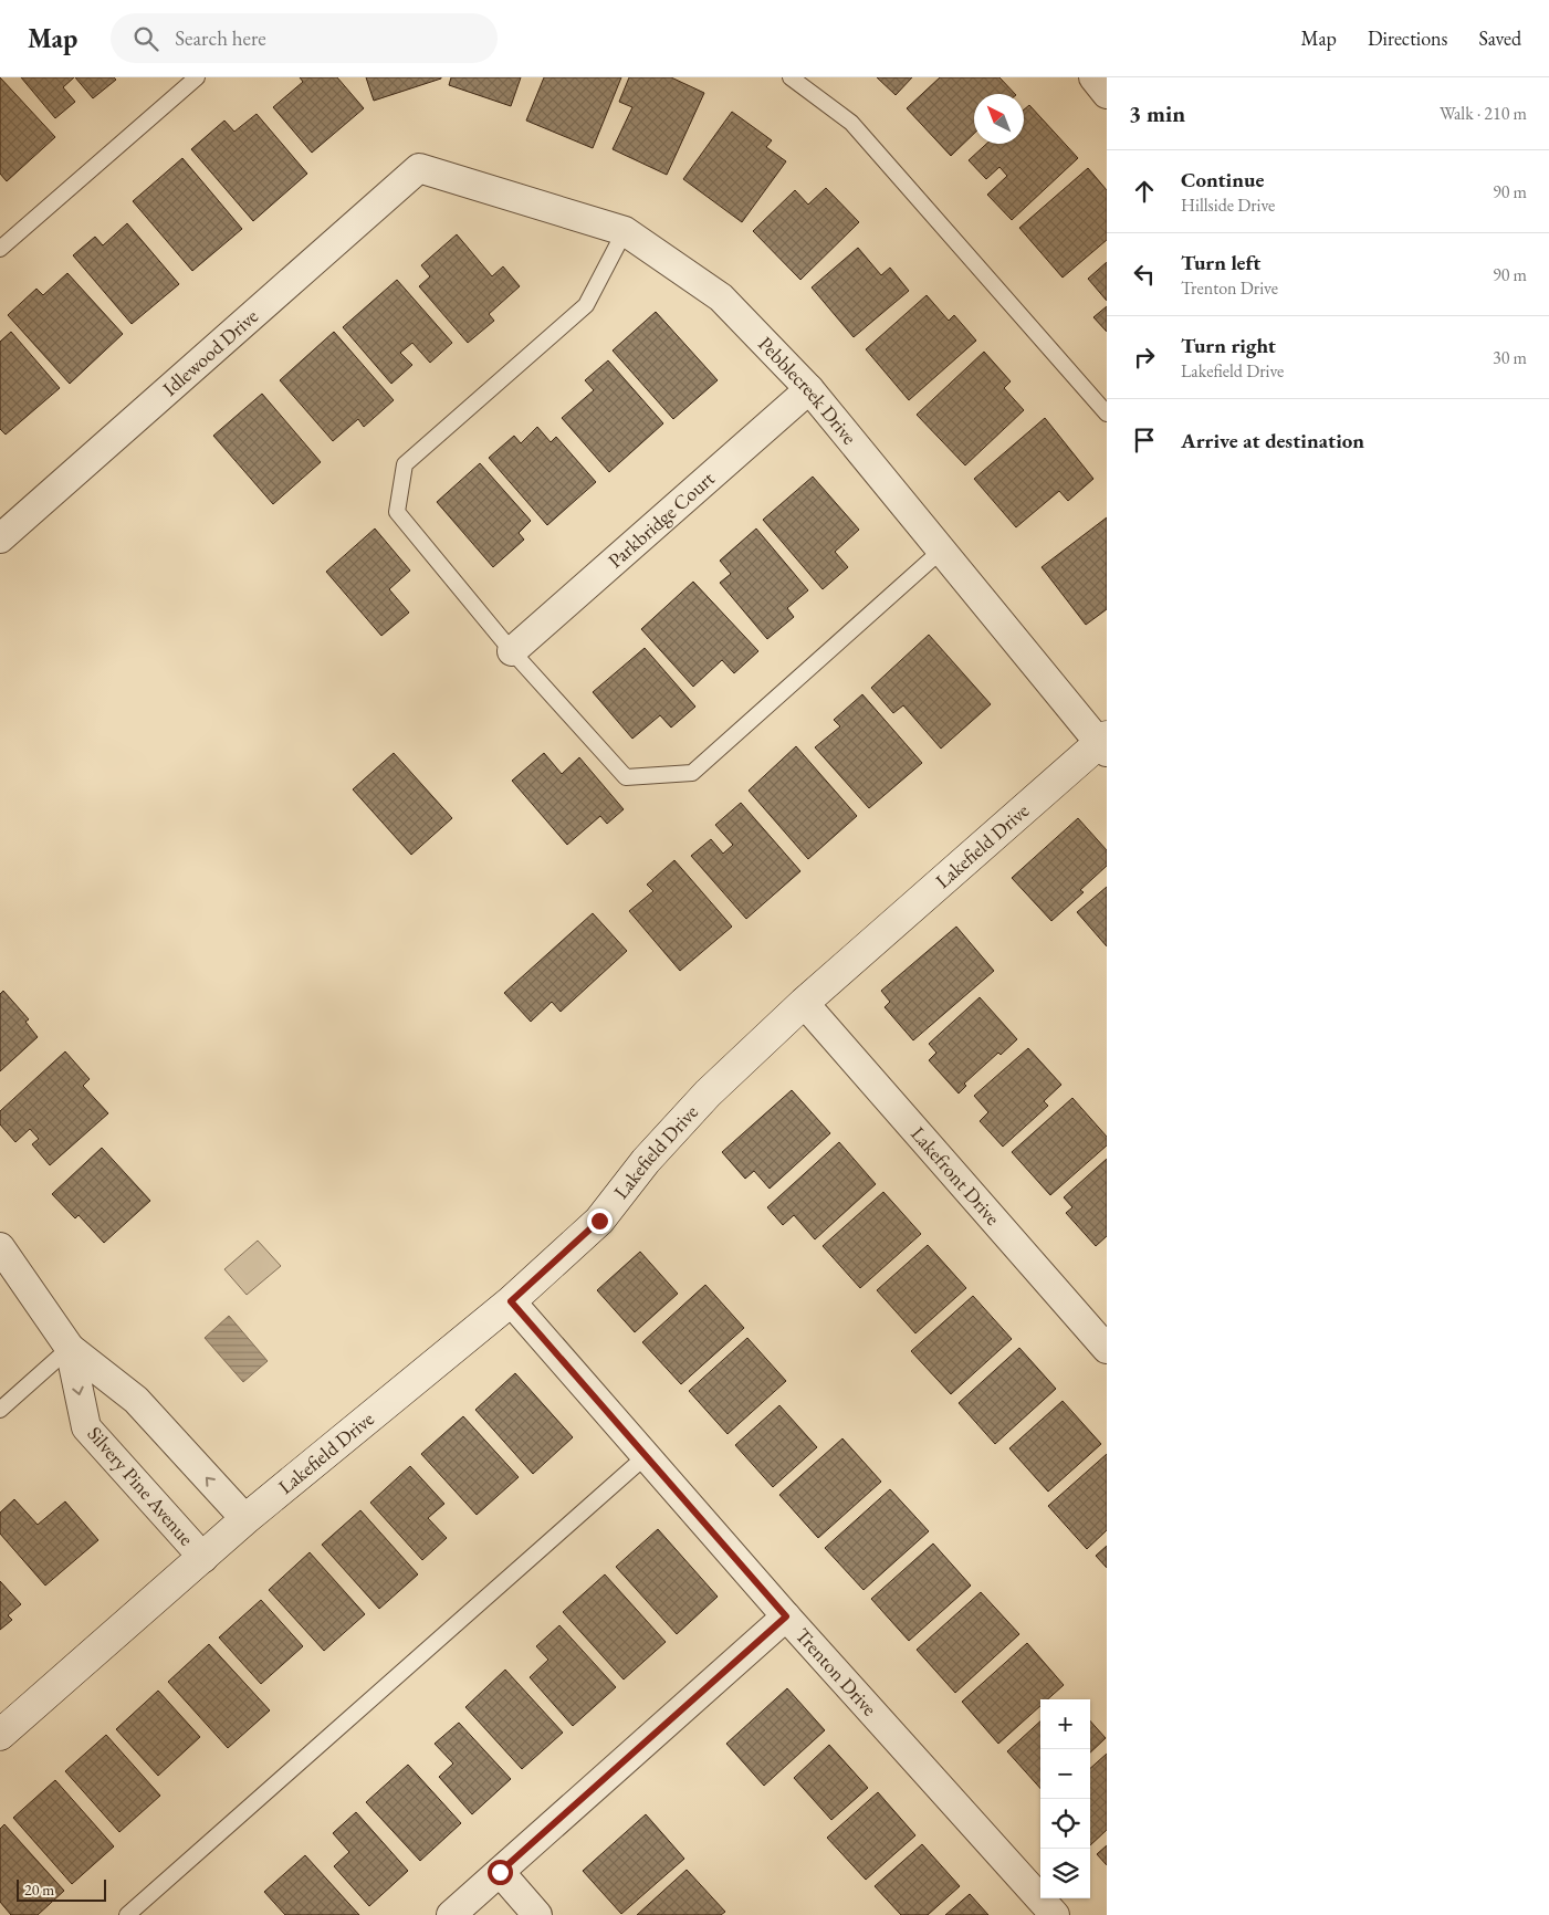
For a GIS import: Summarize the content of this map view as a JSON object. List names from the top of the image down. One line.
{"streets":{"street":["Idlewood Drive","Pebblecreek Drive","Parkbridge Court","Lakefield Drive","Lakefront Drive","Silvery Pine Avenue","Trenton Drive"]},"crossings":[["Idlewood Drive","Pebblecreek Drive"],["Pebblecreek Drive","Parkbridge Court"],["Pebblecreek Drive","Lakefield Drive"],["Lakefield Drive","Lakefront Drive"],["Lakefield Drive","Silvery Pine Avenue"],["Lakefield Drive","Trenton Drive"]],"scale_bar":"20 m","north":"top left","page":{"header":"Map","search":"Search here","nav":["Map","Directions","Saved"],"heading":["3 min","Walk · 210 m"],"list":[["Continue","Hillside Drive","90 m"],["Turn left","Trenton Drive","90 m"],["Turn right","Lakefield Drive","30 m"],"Arrive at destination"],"map_buttons":["+","−"],"scale":"20 m"}}
